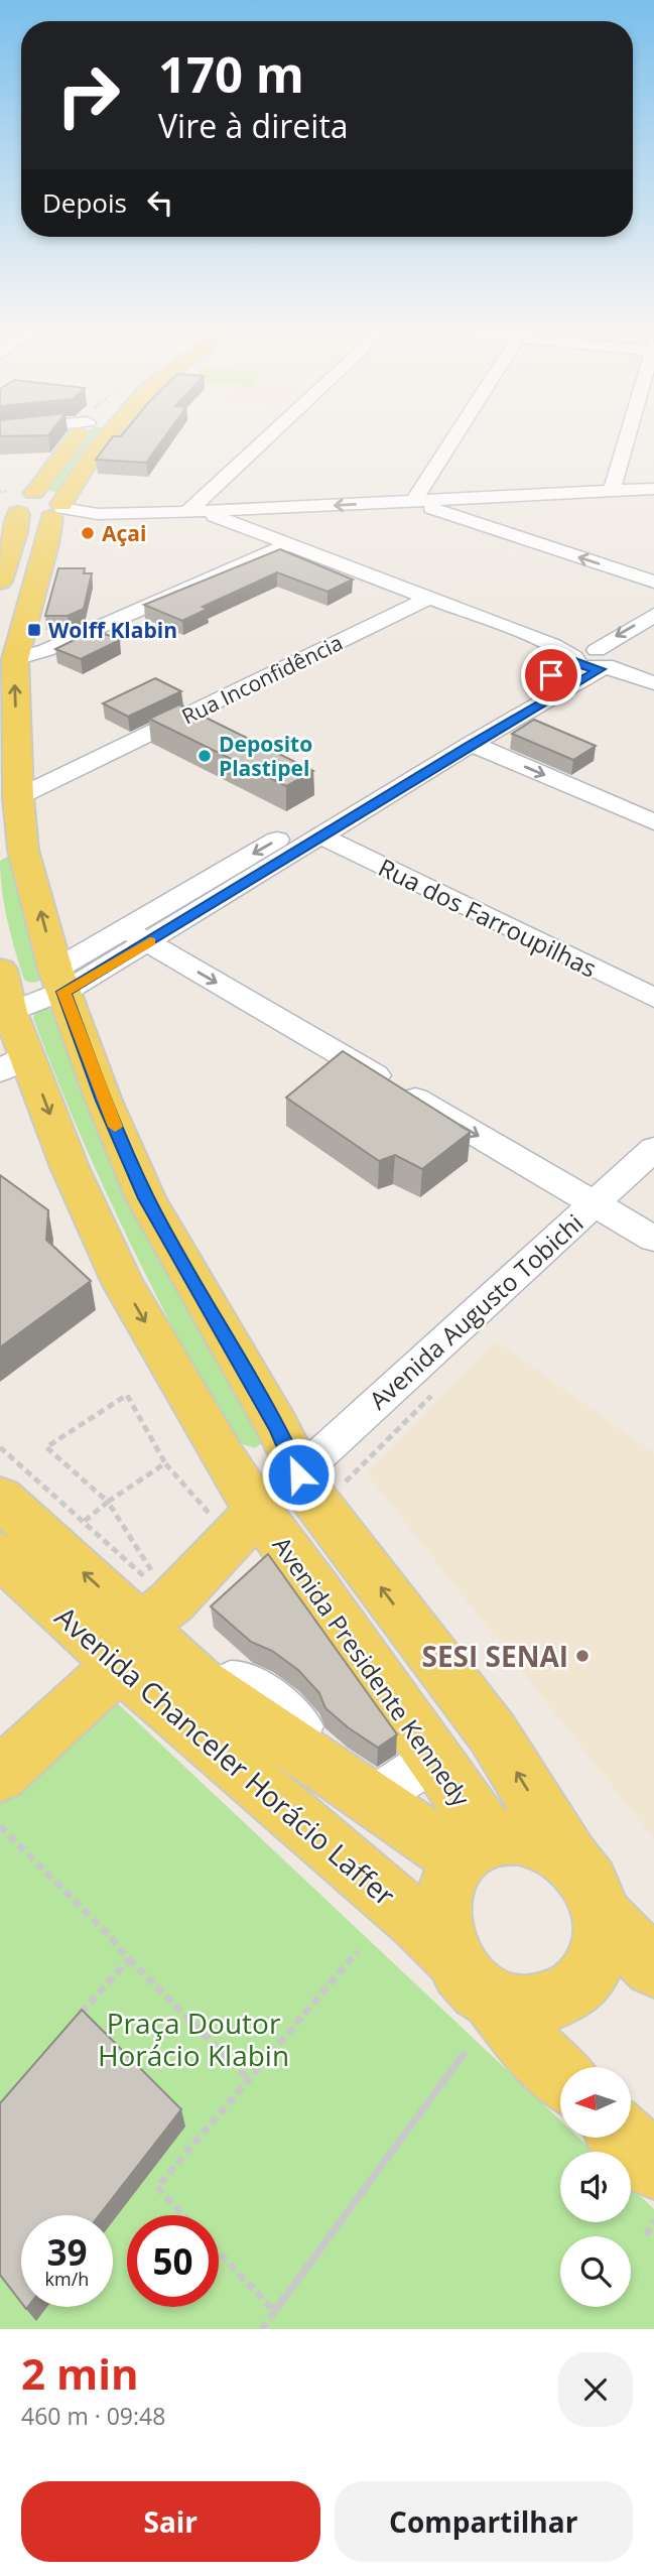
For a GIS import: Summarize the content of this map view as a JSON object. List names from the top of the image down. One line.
{"streets":{"main road":["Avenida Presidente Kennedy","Avenida Chanceler Horácio Laffer"],"street":["Rua Inconfidência","Rua dos Farroupilhas","Avenida Augusto Tobichi"]},"crossings":[["Avenida Presidente Kennedy","Avenida Chanceler Horácio Laffer"]],"parks":["Praça Doutor Horácio Klabin"],"places":{"other":["Açai","Deposito Plastipel","SESI SENAI"],"transit":["Wolff Klabin"]},"north":"left","page":{"turn":["170 m","Vire à direita"],"then":"Depois","speed":"39 km/h","limit":"50","heading":["2 min","460 m · 09:48"],"buttons":["Sair","Compartilhar"]}}
